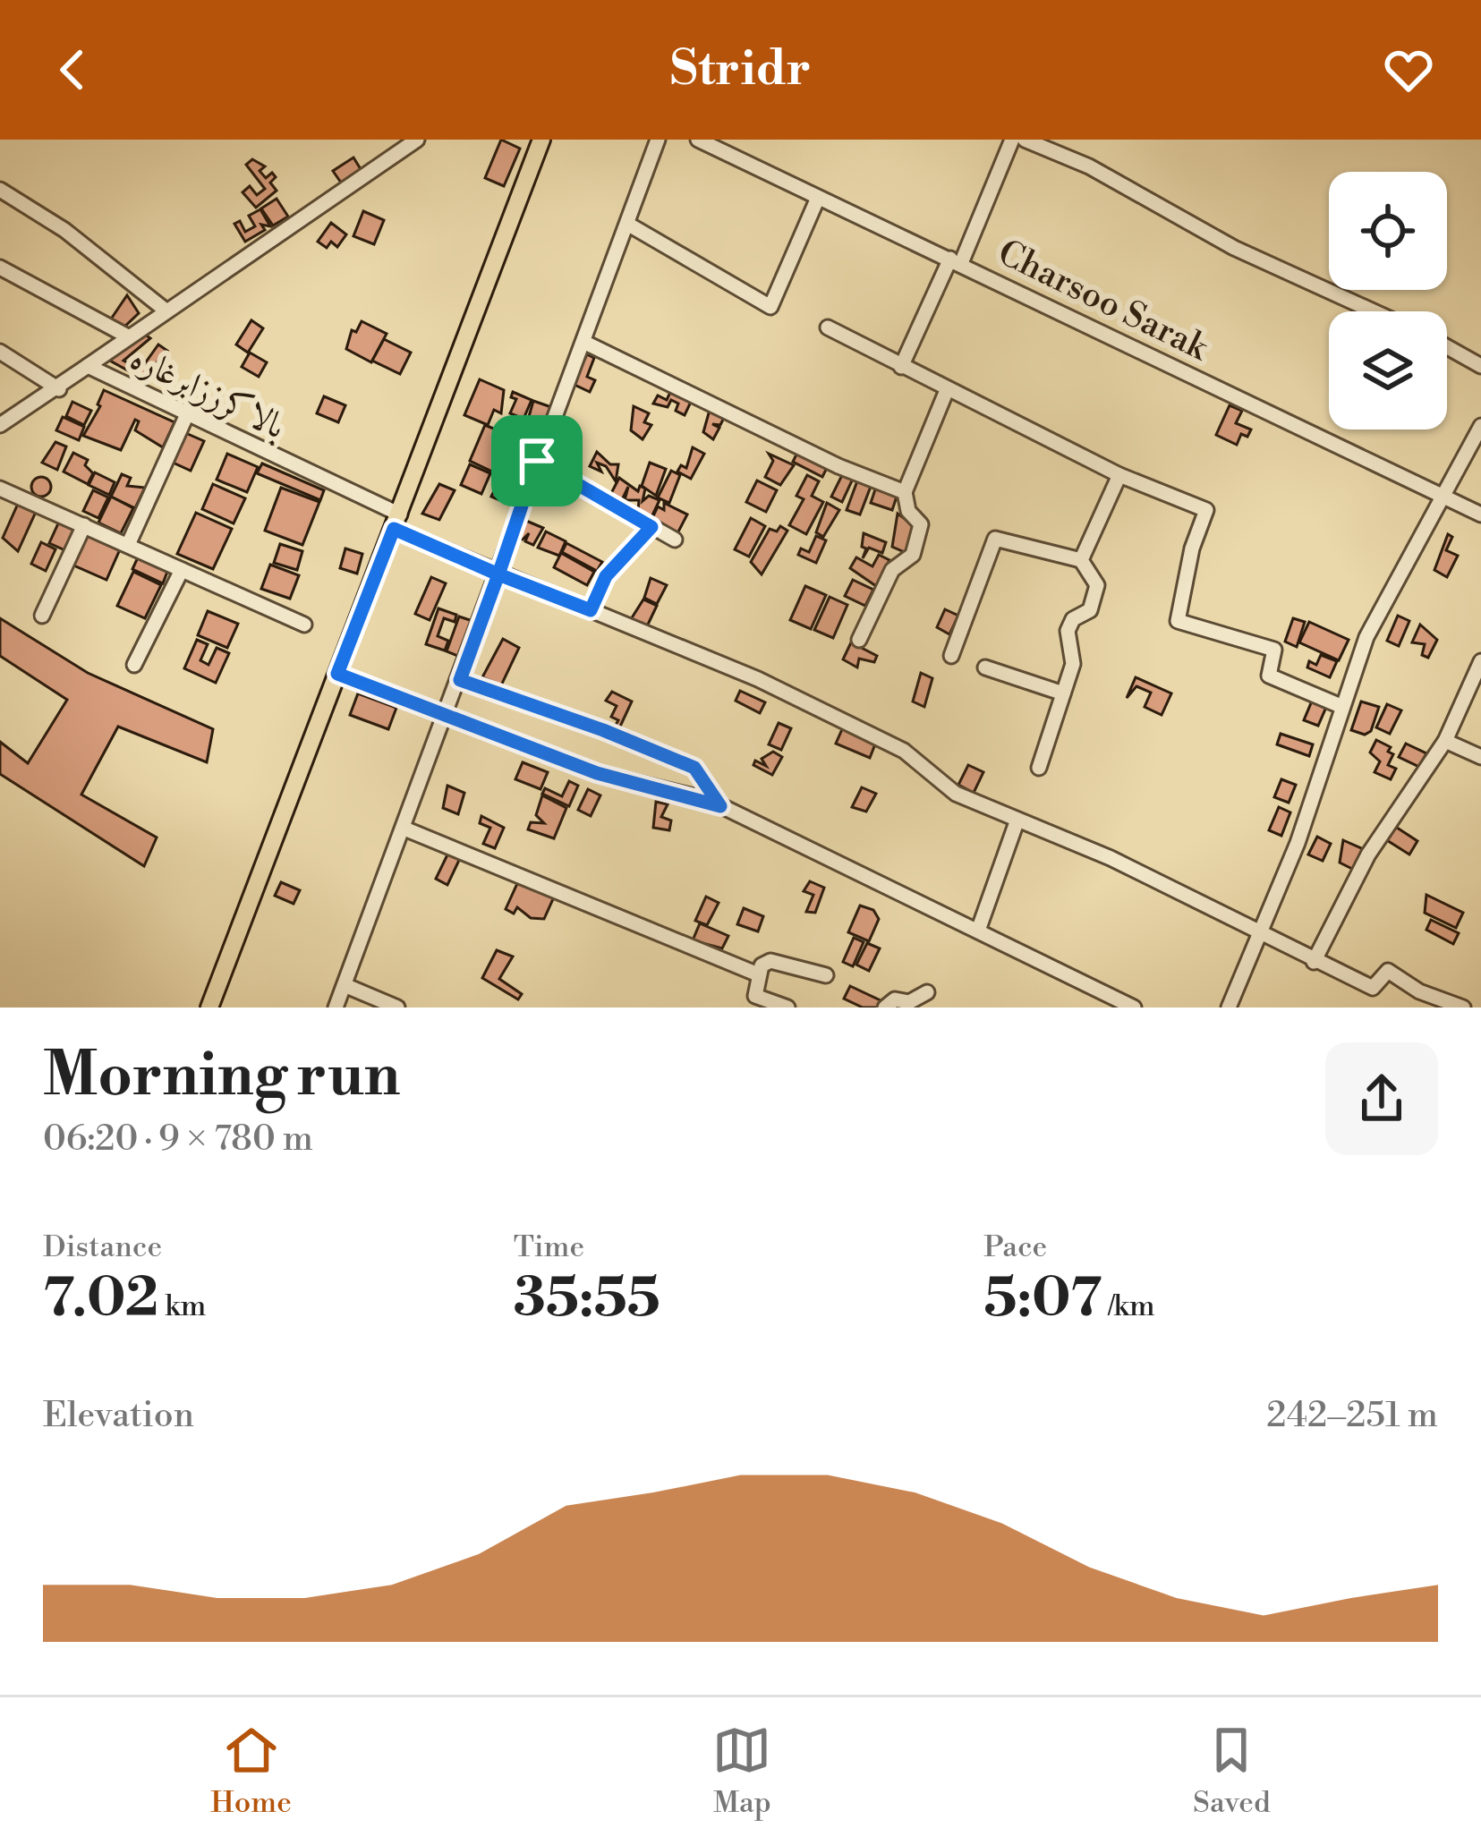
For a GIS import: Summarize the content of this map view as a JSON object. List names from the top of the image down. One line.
{"streets":{"street":["Charsoo Sarak","بالاکرززابرغاره"]},"page":{"header":"Stridr","heading":["Morning run","06:20 · 9 × 780 m"],"stats":[["Distance","7.02 km"],["Time","35:55"],["Pace","5:07 /km"]],"chart":["Elevation","242–251 m"],"tabs":["Home","Map","Saved"]}}
